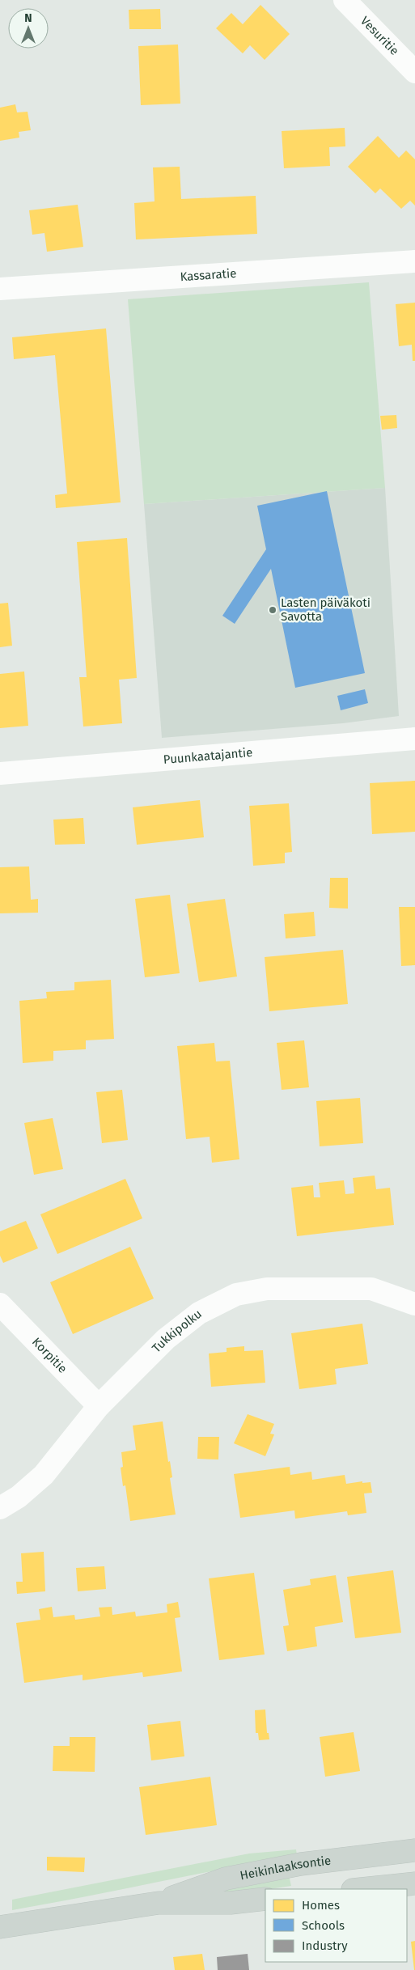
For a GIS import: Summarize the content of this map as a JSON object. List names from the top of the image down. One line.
{"streets":{"main road":["Heikinlaaksontie"],"street":["Vesuritie","Kassaratie","Puunkaatajantie","Tukkipolku","Korpitie"]},"crossings":[["Tukkipolku","Korpitie"]],"places":["Lasten päiväkoti Savotta"],"legend":["Homes","Schools","Industry"],"north":"top"}
